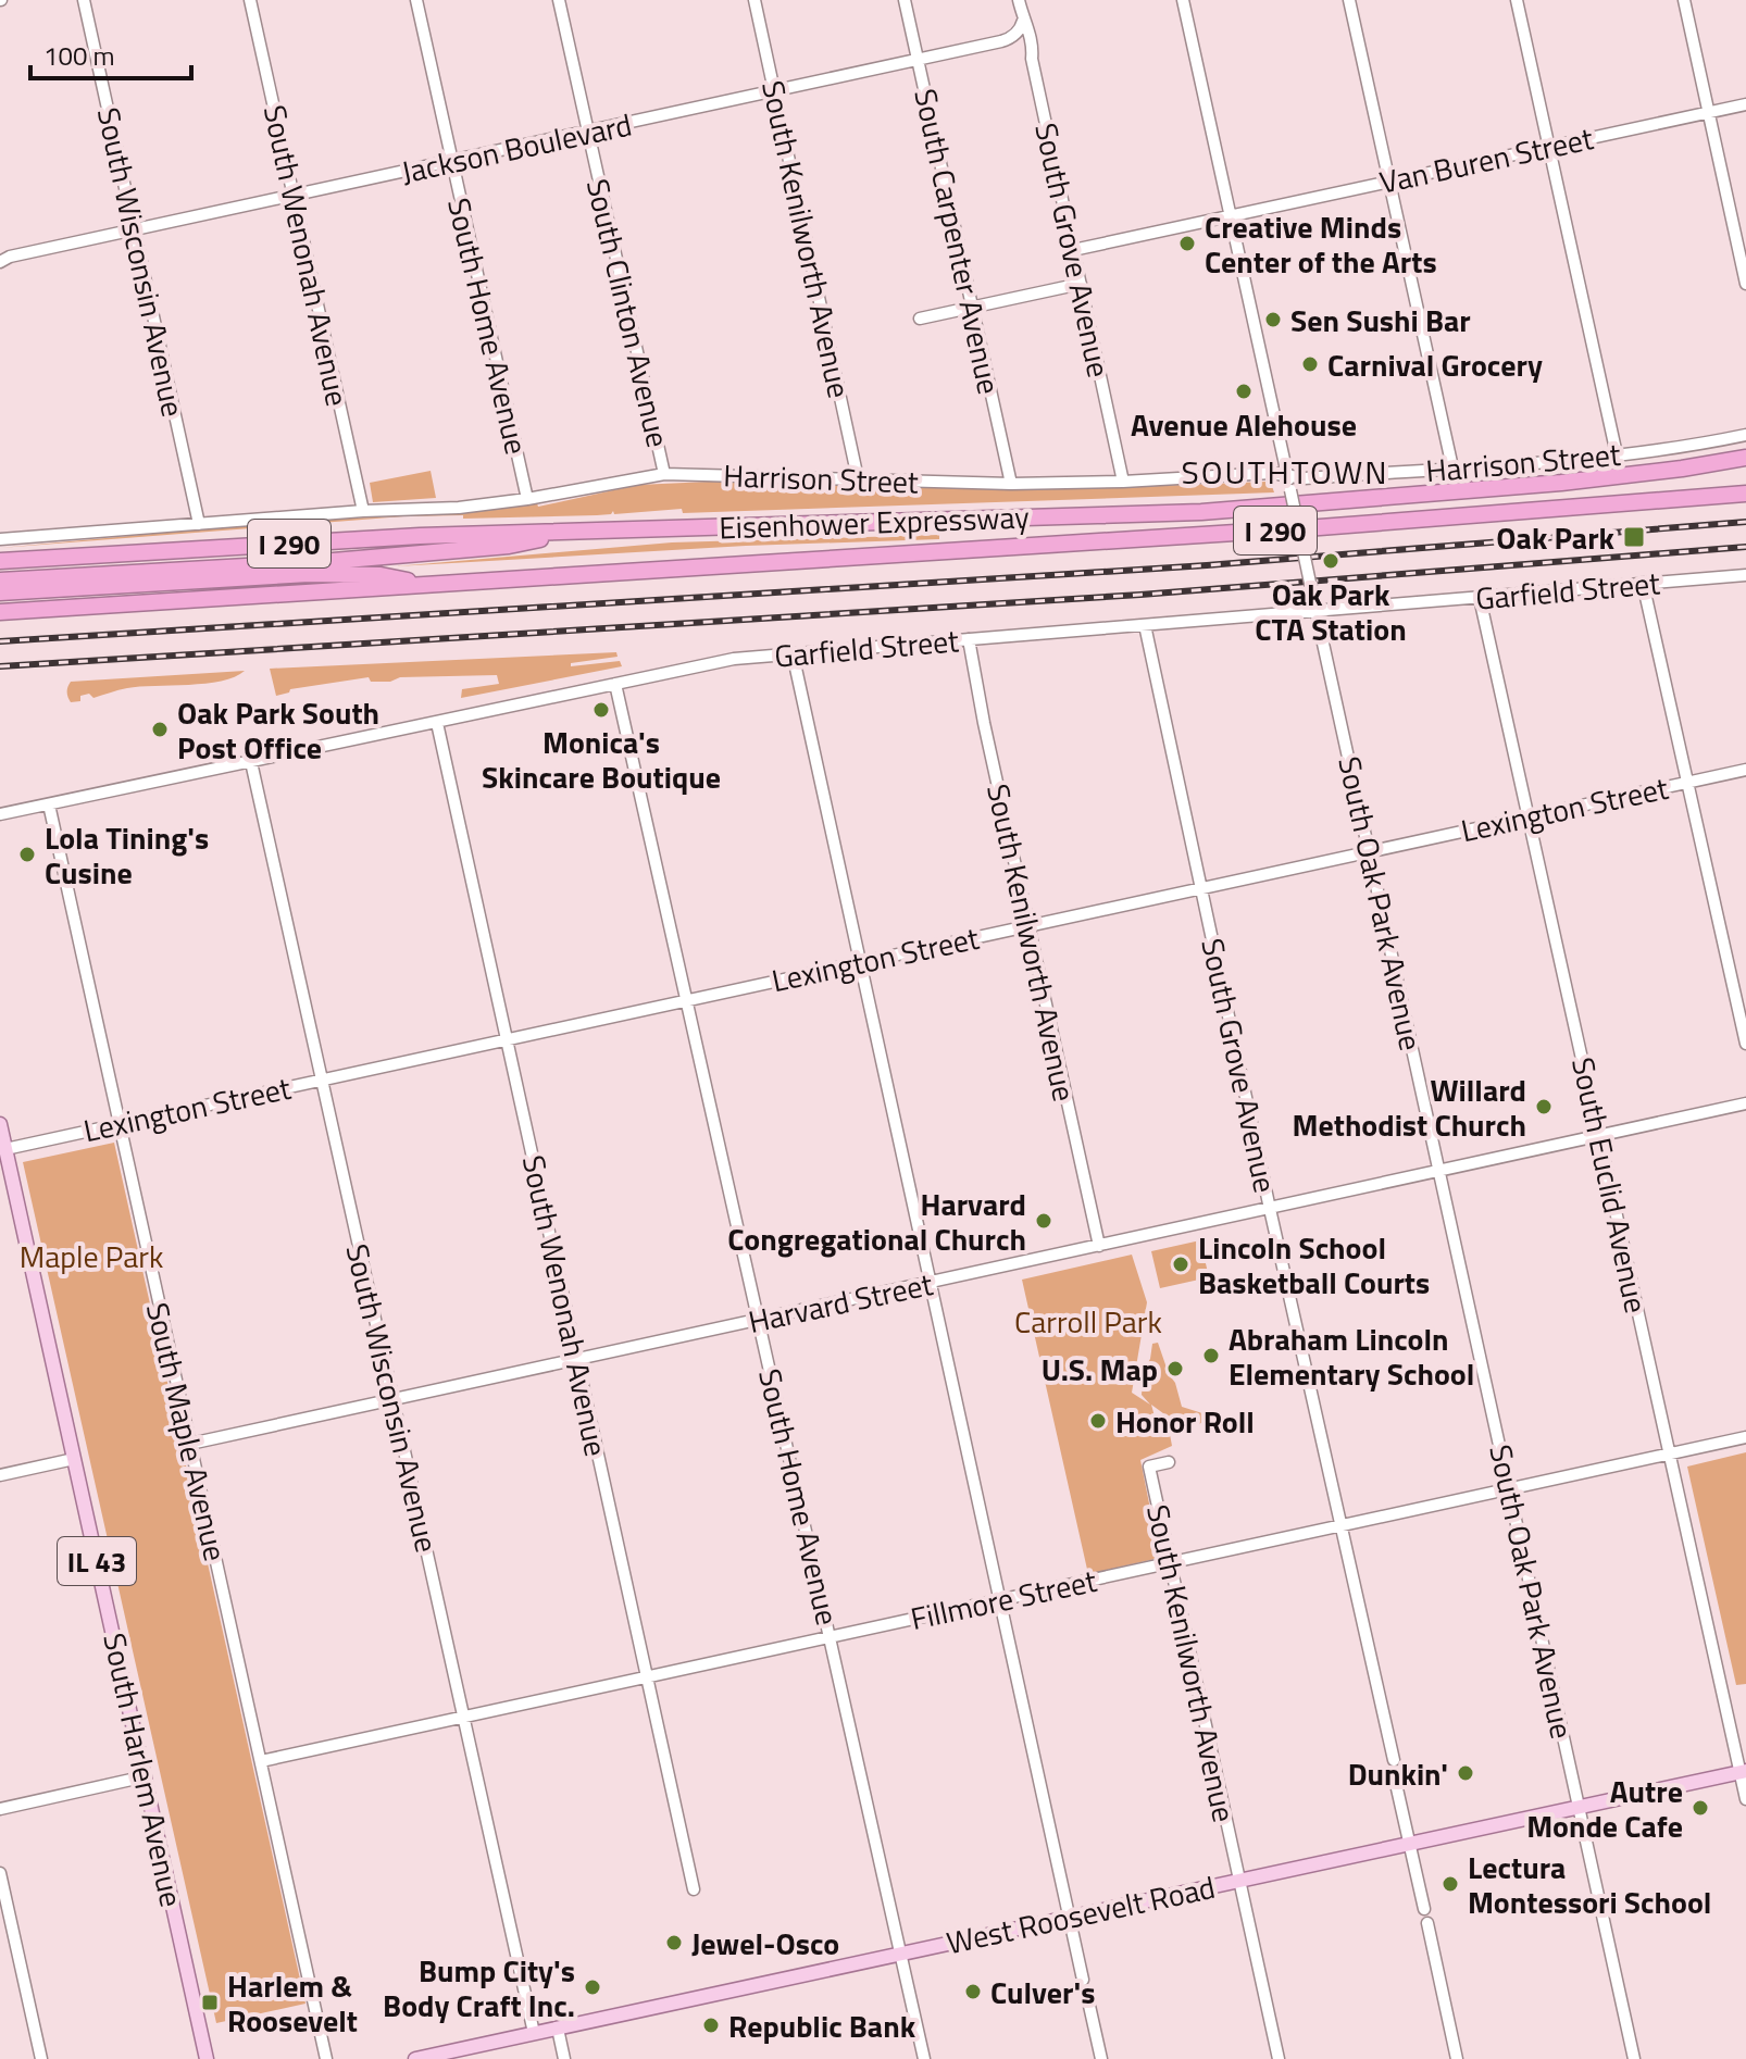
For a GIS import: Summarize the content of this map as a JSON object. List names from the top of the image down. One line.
{"streets":{"highway":["Eisenhower Expressway","I 290"],"main road":["IL 43","South Harlem Avenue","West Roosevelt Road"],"street":["Jackson Boulevard","Van Buren Street","South Kenilworth Avenue","South Carpenter Avenue","South Grove Avenue","South Wenonah Avenue","South Wisconsin Avenue","South Clinton Avenue","South Home Avenue","Harrison Street","Garfield Street","Lexington Street","South Oak Park Avenue","South Euclid Avenue","Harvard Street","South Maple Avenue","Fillmore Street"]},"crossings":[["Jackson Boulevard","South Kenilworth Avenue"],["Jackson Boulevard","South Carpenter Avenue"],["Jackson Boulevard","South Grove Avenue"],["Jackson Boulevard","South Wenonah Avenue"],["Jackson Boulevard","South Wisconsin Avenue"],["Jackson Boulevard","South Clinton Avenue"],["Jackson Boulevard","South Home Avenue"],["Van Buren Street","South Grove Avenue"],["Van Buren Street","South Oak Park Avenue"],["South Kenilworth Avenue","Harrison Street"],["South Kenilworth Avenue","Garfield Street"],["South Kenilworth Avenue","Lexington Street"],["South Kenilworth Avenue","Harvard Street"],["South Kenilworth Avenue","Fillmore Street"],["South Kenilworth Avenue","West Roosevelt Road"],["South Carpenter Avenue","Harrison Street"],["South Grove Avenue","Harrison Street"],["South Grove Avenue","Garfield Street"],["South Grove Avenue","Lexington Street"],["South Grove Avenue","Harvard Street"],["South Grove Avenue","Fillmore Street"],["South Wenonah Avenue","Harrison Street"],["South Wenonah Avenue","Garfield Street"],["South Wenonah Avenue","Lexington Street"],["South Wenonah Avenue","Harvard Street"],["South Wenonah Avenue","Fillmore Street"],["South Wisconsin Avenue","Harrison Street"],["South Wisconsin Avenue","Garfield Street"],["South Wisconsin Avenue","Lexington Street"],["South Wisconsin Avenue","Harvard Street"],["South Wisconsin Avenue","Fillmore Street"],["South Wisconsin Avenue","West Roosevelt Road"],["South Clinton Avenue","Harrison Street"],["South Home Avenue","Harrison Street"],["South Home Avenue","Garfield Street"],["South Home Avenue","Lexington Street"],["South Home Avenue","Harvard Street"],["South Home Avenue","Fillmore Street"],["South Home Avenue","West Roosevelt Road"],["Harrison Street","South Oak Park Avenue"],["Garfield Street","South Oak Park Avenue"],["Garfield Street","South Euclid Avenue"],["Garfield Street","South Maple Avenue"],["Lexington Street","South Oak Park Avenue"],["Lexington Street","South Euclid Avenue"],["Lexington Street","South Maple Avenue"],["Lexington Street","South Harlem Avenue"],["South Oak Park Avenue","Harvard Street"],["South Oak Park Avenue","Fillmore Street"],["South Oak Park Avenue","West Roosevelt Road"],["South Euclid Avenue","Harvard Street"],["South Euclid Avenue","Fillmore Street"],["South Euclid Avenue","West Roosevelt Road"],["Harvard Street","South Maple Avenue"],["South Maple Avenue","Fillmore Street"]],"districts":["SOUTHTOWN"],"parks":["Maple Park","Carroll Park"],"places":{"other":["Creative Minds Center of the Arts","Sen Sushi Bar","Carnival Grocery","Avenue Alehouse","Oak Park CTA Station","Monica's Skincare Boutique","Oak Park South Post Office","Lola Tining's Cusine","Willard Methodist Church","Harvard Congregational Church","Lincoln School Basketball Courts","Abraham Lincoln Elementary School","U.S. Map","Honor Roll","Dunkin'","Autre Monde Cafe","Lectura Montessori School","Jewel-Osco","Bump City's Body Craft Inc.","Culver's","Republic Bank"],"transit":["Oak Park","Harlem & Roosevelt"]},"scale_bar":"100 m"}
